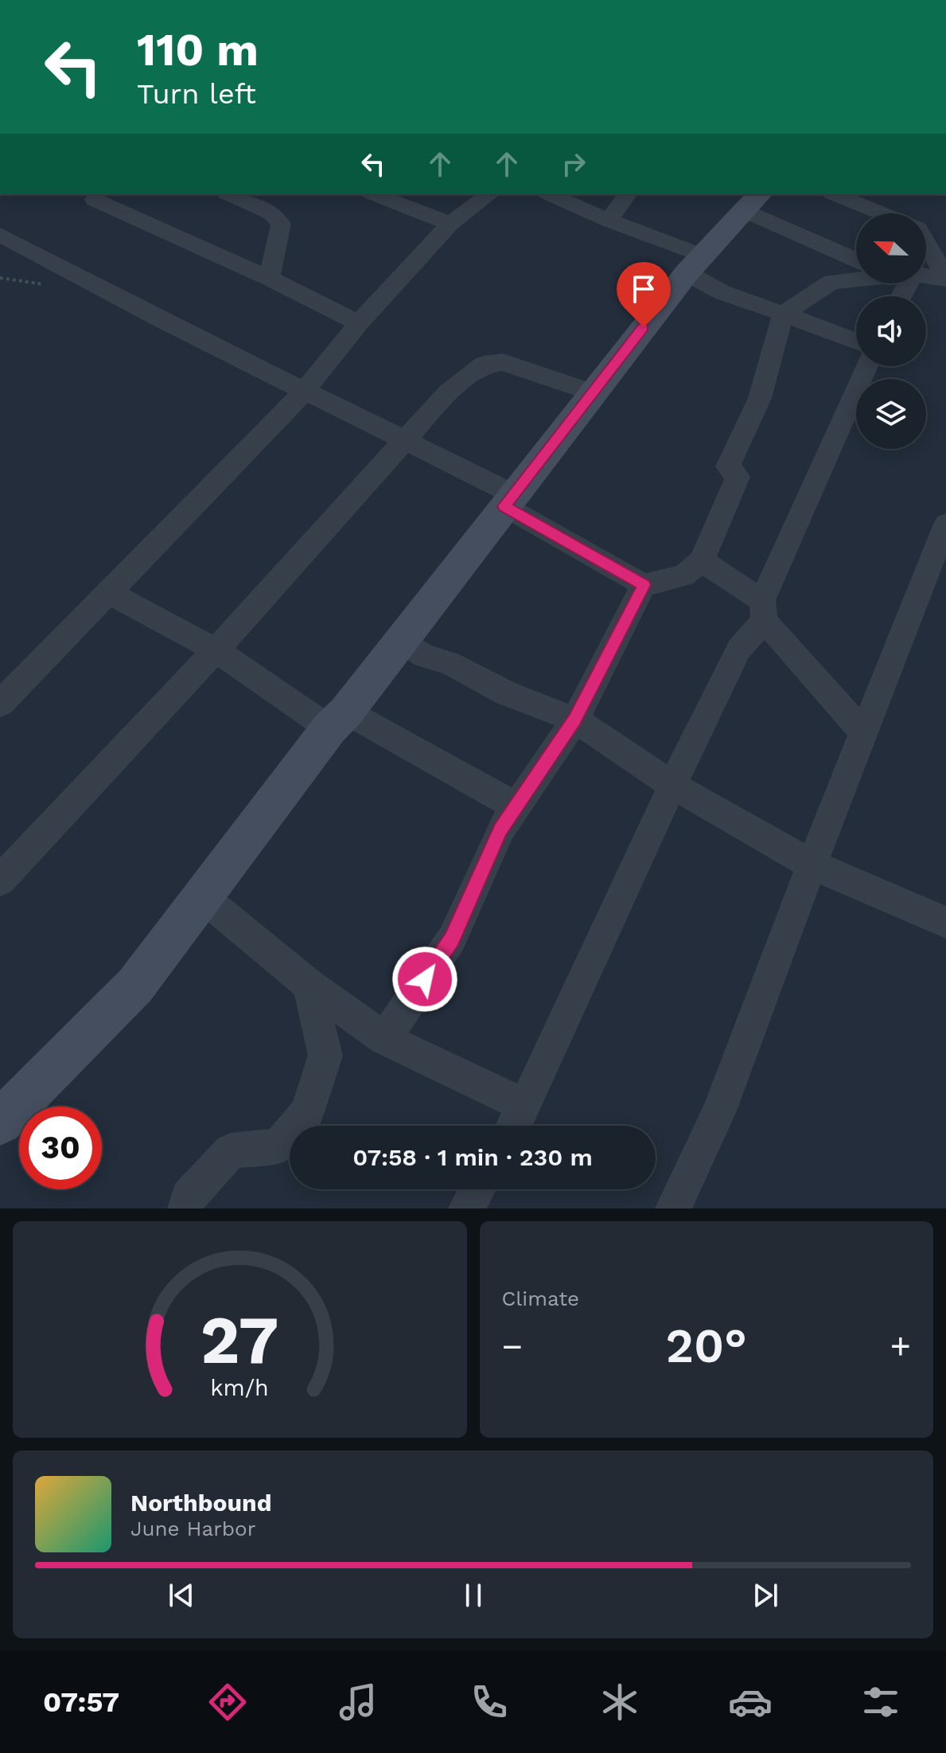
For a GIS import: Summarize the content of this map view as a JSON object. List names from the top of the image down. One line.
{"north":"left","page":{"turn":["110 m","Turn left"],"limit":"30","trip":"07:58 · 1 min · 230 m","tile":"Climate","heat":["−","20°","+"],"song":["Northbound","June Harbor"],"tabs":"07:57","gauge":["27","km/h"]}}
